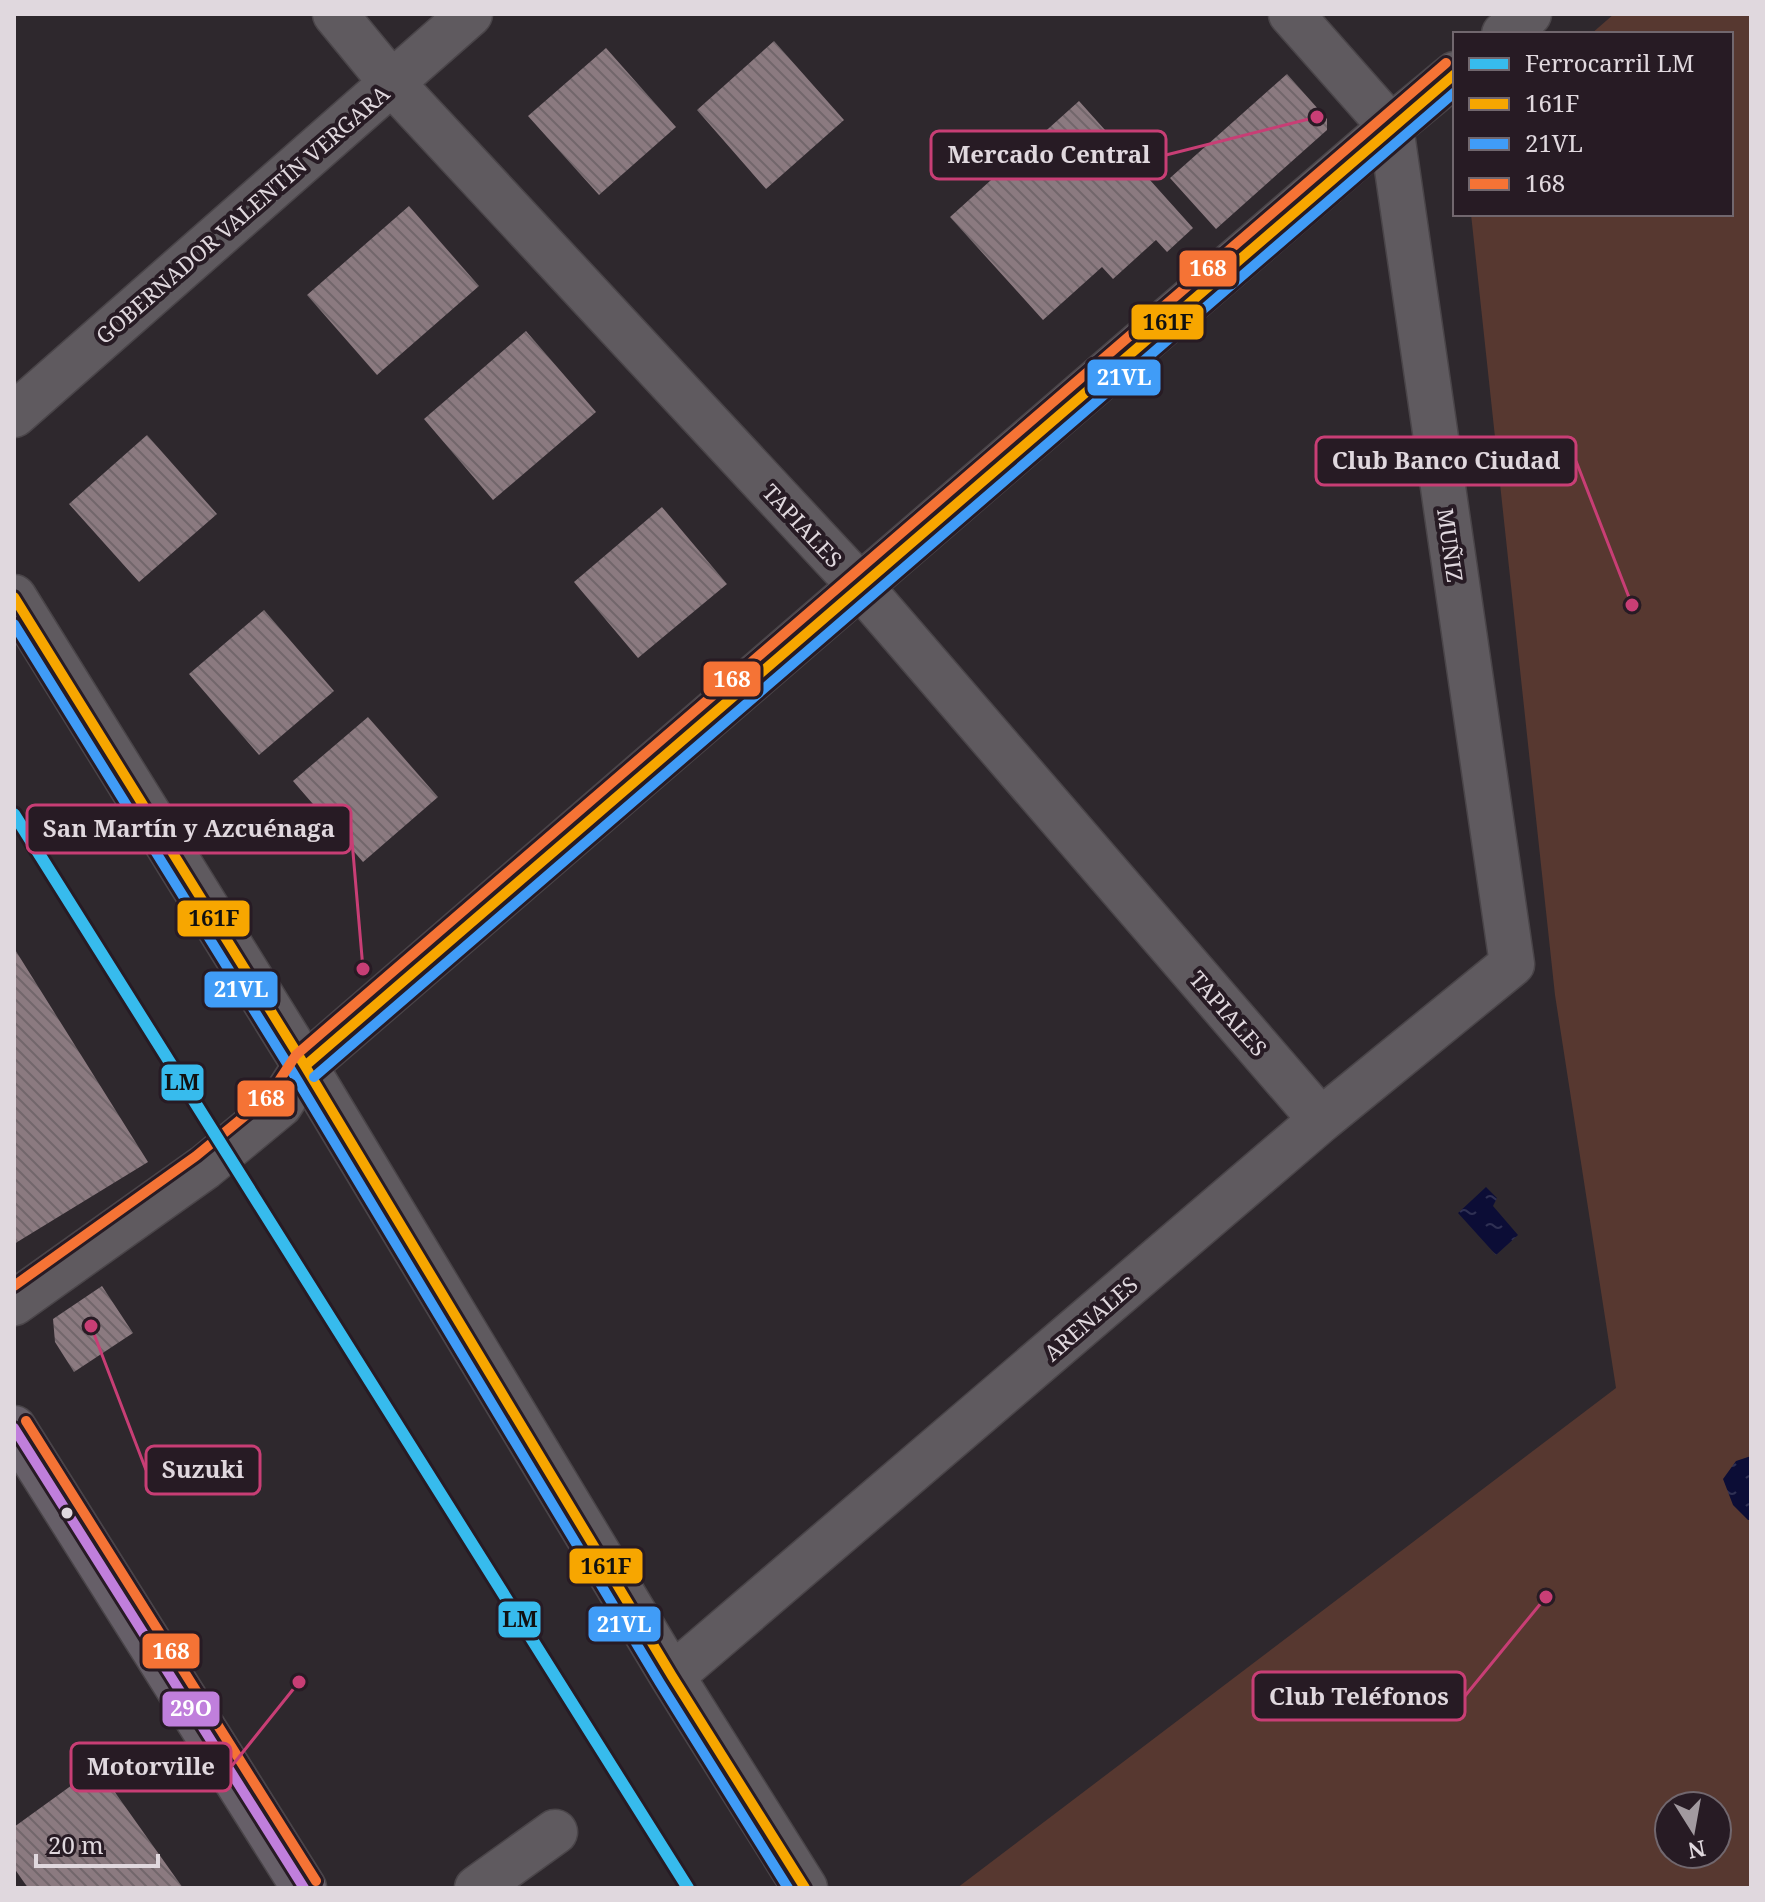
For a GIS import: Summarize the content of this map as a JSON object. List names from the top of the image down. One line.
{"streets":{"street":["GOBERNADOR VALENTÍN VERGARA","TAPIALES","MUÑIZ","ARENALES"]},"crossings":[["GOBERNADOR VALENTÍN VERGARA","TAPIALES"],["TAPIALES","ARENALES"],["MUÑIZ","ARENALES"]],"places":["Mercado Central","Club Banco Ciudad","San Martín y Azcuénaga","Suzuki","Club Teléfonos","Motorville"],"lines":["transit line 168","transit line 161F","transit line 21VL","rail line LM","transit line 29O"],"legend":["Ferrocarril LM","161F","21VL","168"],"scale_bar":"20 m","north":"bottom"}
